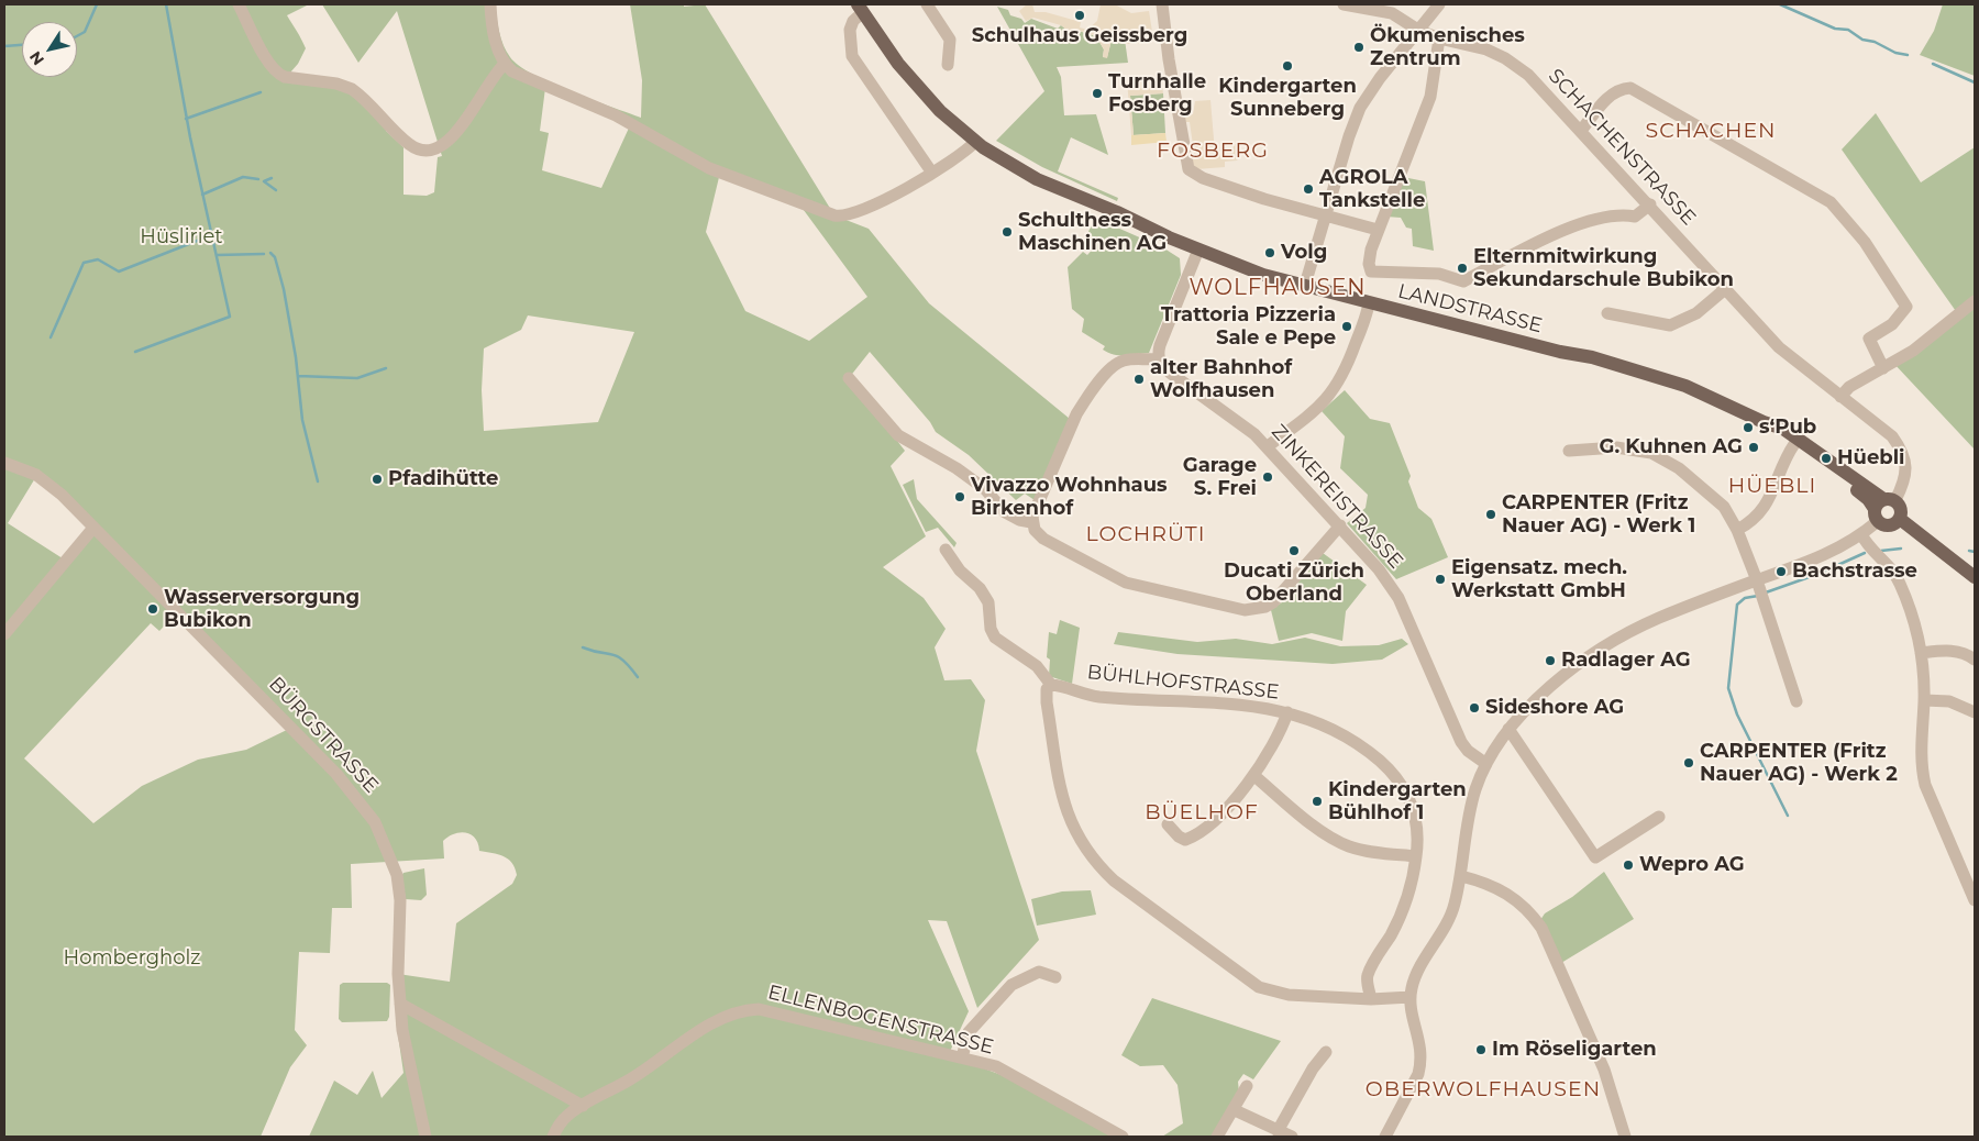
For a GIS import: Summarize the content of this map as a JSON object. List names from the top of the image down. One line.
{"streets":{"main road":["LANDSTRASSE"],"street":["SCHACHENSTRASSE","ZINKEREISTRASSE","BÜHLHOFSTRASSE","BÜRGSTRASSE","ELLENBOGENSTRASSE"]},"crossings":[["SCHACHENSTRASSE","LANDSTRASSE"]],"districts":["SCHACHEN","FOSBERG","WOLFHAUSEN","HÜEBLI","LOCHRÜTI","BÜELHOF","OBERWOLFHAUSEN"],"parks":["Hüsliriet","Hombergholz"],"places":["Schulhaus Geissberg","Ökumenisches Zentrum","Kindergarten Sunneberg","Turnhalle Fosberg","AGROLA Tankstelle","Schulthess Maschinen AG","Volg","Elternmitwirkung Sekundarschule Bubikon","Trattoria Pizzeria Sale e Pepe","alter Bahnhof Wolfhausen","s‘Pub","G. Kuhnen AG","Hüebli","Garage S. Frei","Pfadihütte","Vivazzo Wohnhaus Birkenhof","CARPENTER (Fritz Nauer AG) - Werk 1","Ducati Zürich Oberland","Bachstrasse","Eigensatz. mech. Werkstatt GmbH","Wasserversorgung Bubikon","Radlager AG","Sideshore AG","CARPENTER (Fritz Nauer AG) - Werk 2","Kindergarten Bühlhof 1","Wepro AG","Im Röseligarten"],"north":"bottom left"}
